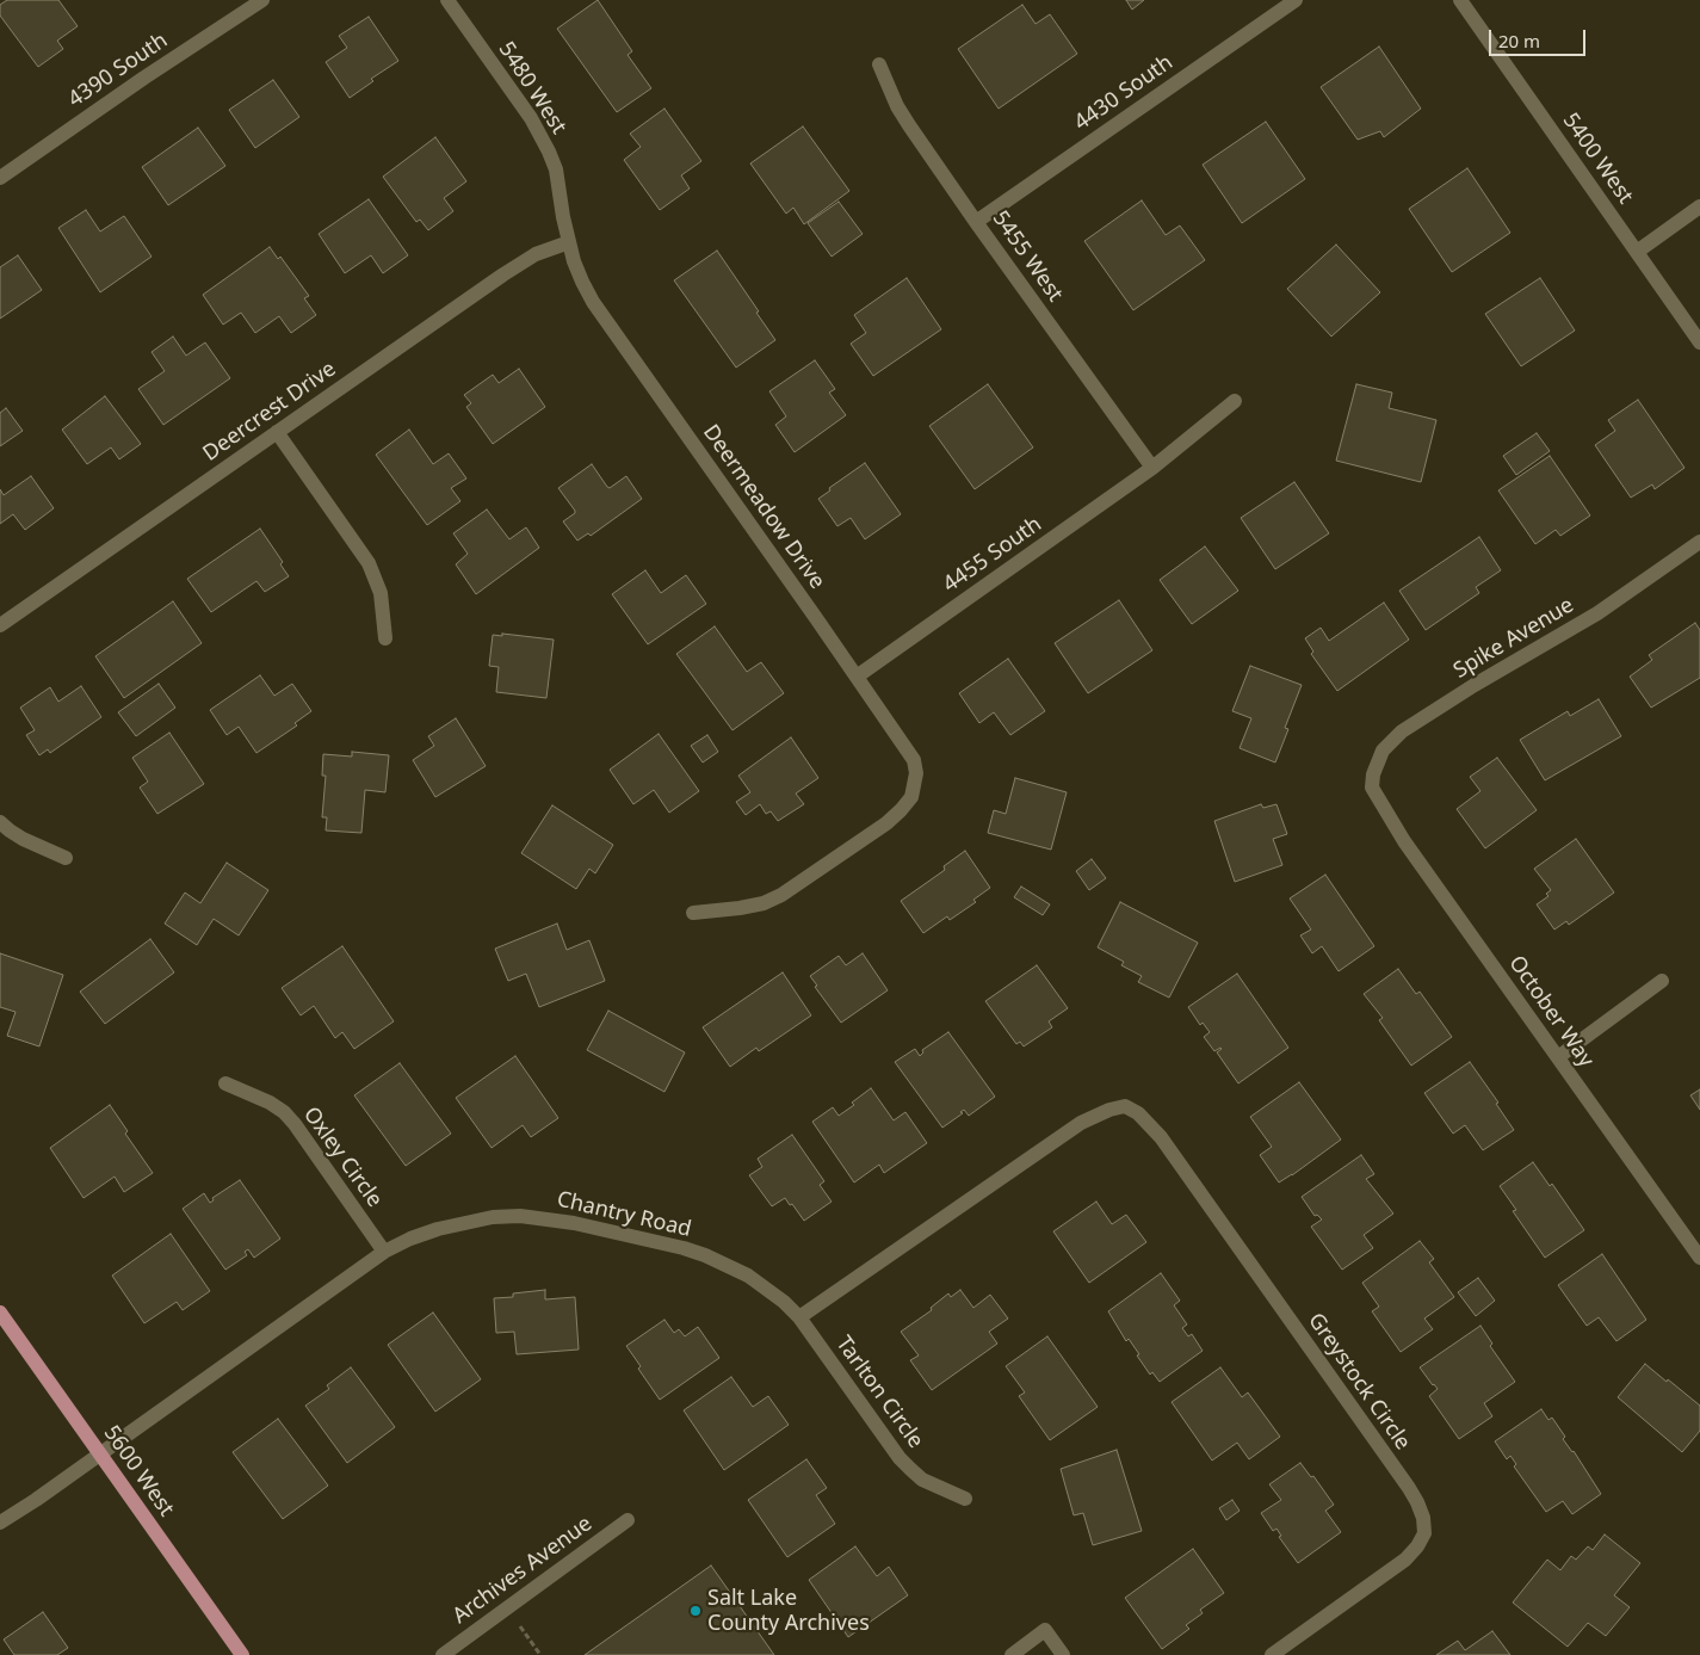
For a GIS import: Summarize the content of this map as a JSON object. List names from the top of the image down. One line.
{"streets":{"main road":["5600 West"],"street":["4390 South","5480 West","4430 South","5400 West","5455 West","Deercrest Drive","Deermeadow Drive","4455 South","Spike Avenue","October Way","Oxley Circle","Chantry Road","Greystock Circle","Tarlton Circle","Archives Avenue"]},"crossings":[["5480 West","Deercrest Drive"],["5480 West","Deermeadow Drive"],["4430 South","5455 West"],["5455 West","4455 South"],["Deercrest Drive","Deermeadow Drive"],["Deermeadow Drive","4455 South"],["Spike Avenue","October Way"],["Oxley Circle","Chantry Road"],["Chantry Road","Greystock Circle"],["Chantry Road","Tarlton Circle"],["Chantry Road","5600 West"],["Greystock Circle","Tarlton Circle"]],"places":["Salt Lake County Archives"],"scale_bar":"20 m"}
